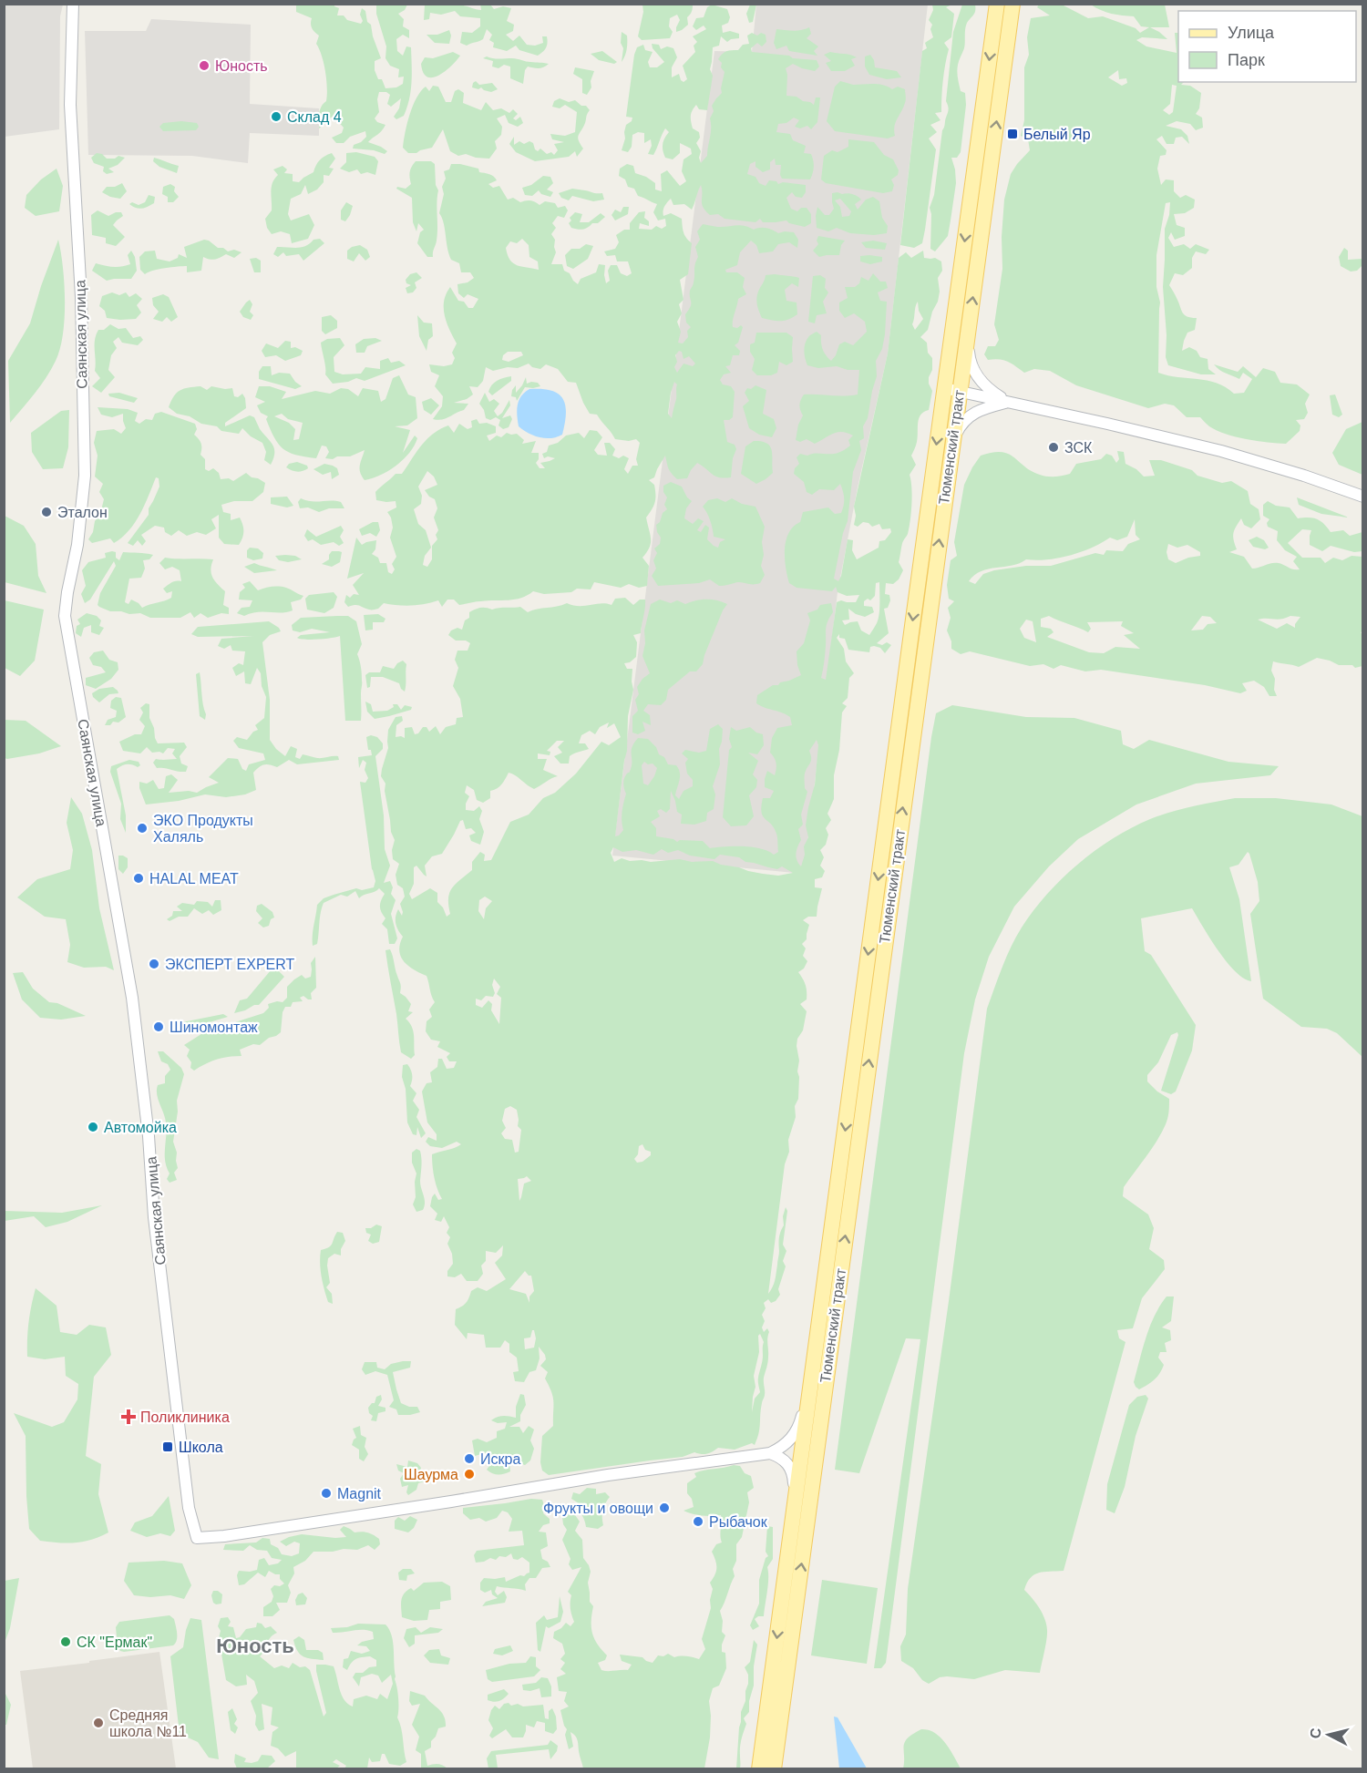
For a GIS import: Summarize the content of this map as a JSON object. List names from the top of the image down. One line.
{"streets":{"main road":["Тюменский тракт"],"street":["Саянская улица"]},"districts":["Юность"],"places":{"other":["Юность","Склад 4","ЗСК","Эталон","ЭКО Продукты Халяль","HALAL MEAT","ЭКСПЕРТ EXPERT","Шиномонтаж","Автомойка","Искра","Шаурма","Magnit","Фрукты и овощи","Рыбачок","СК \"Ермак\"","Средняя школа №11"],"transit":["Белый Яр","Школа"],"health":["Поликлиника"]},"legend":["Улица","Парк"],"north":"left"}
